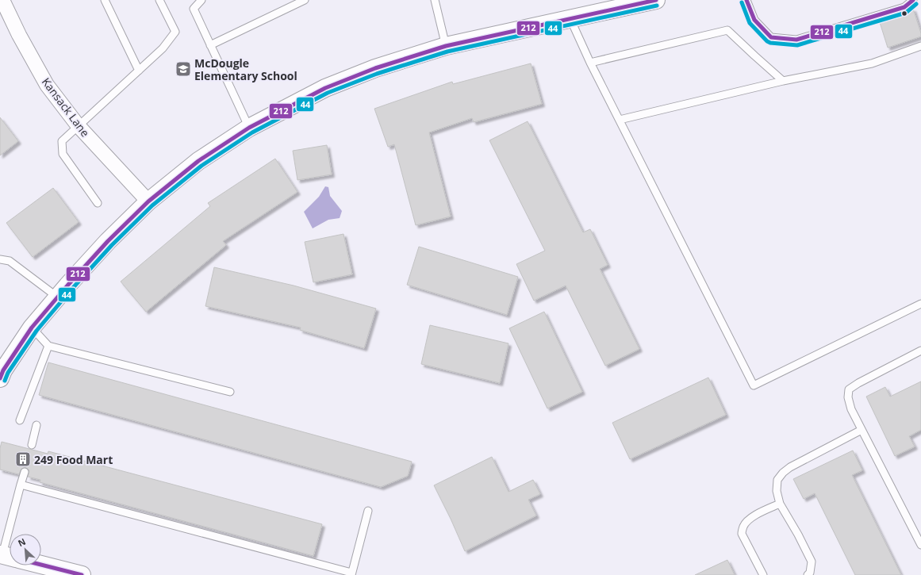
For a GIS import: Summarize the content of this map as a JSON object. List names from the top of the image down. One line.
{"streets":{"street":["Kansack Lane"]},"places":{"school or university":["McDougle Elementary School"],"building":["249 Food Mart"]},"lines":["transit line 212","transit line 44"],"north":"top left"}
